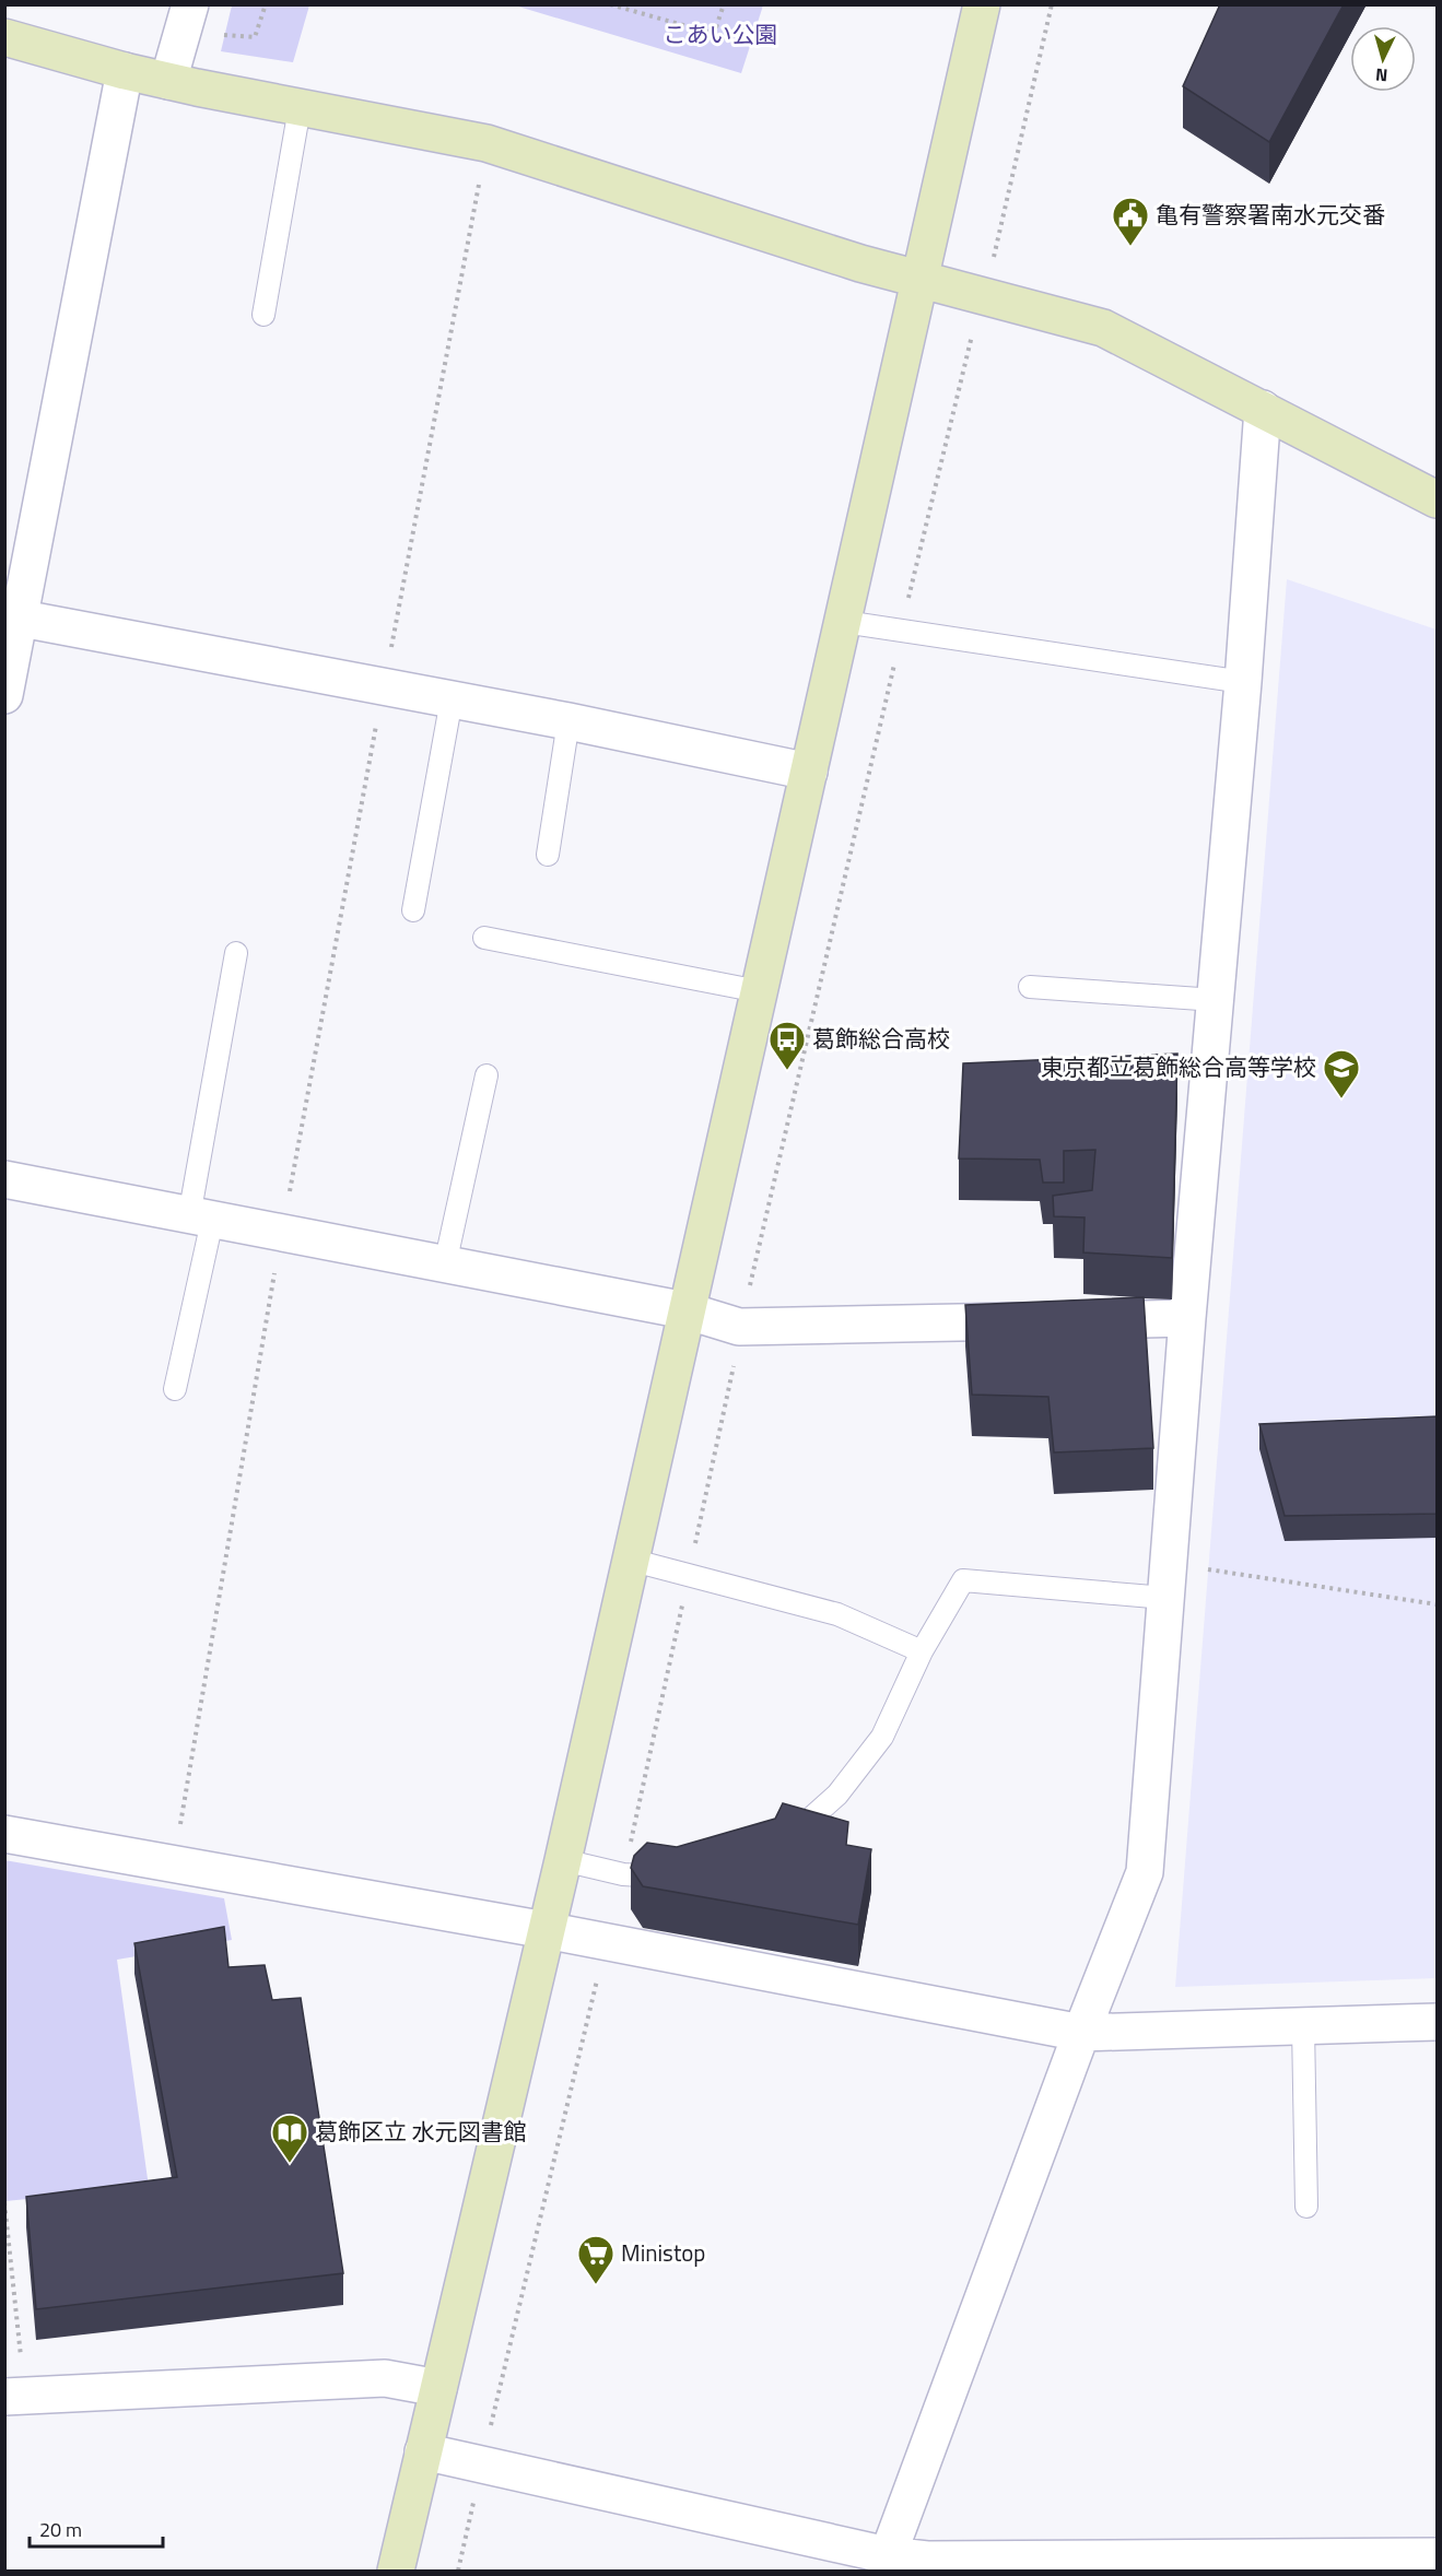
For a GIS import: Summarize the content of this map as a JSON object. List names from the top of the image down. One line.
{"parks":["こあい公園"],"places":{"public building":["亀有警察署南水元交番"],"bus stop":["葛飾総合高校"],"school or university":["東京都立葛飾総合高等学校"],"library":["葛飾区立 水元図書館"],"supermarket":["Ministop"]},"scale_bar":"20 m","north":"bottom"}
